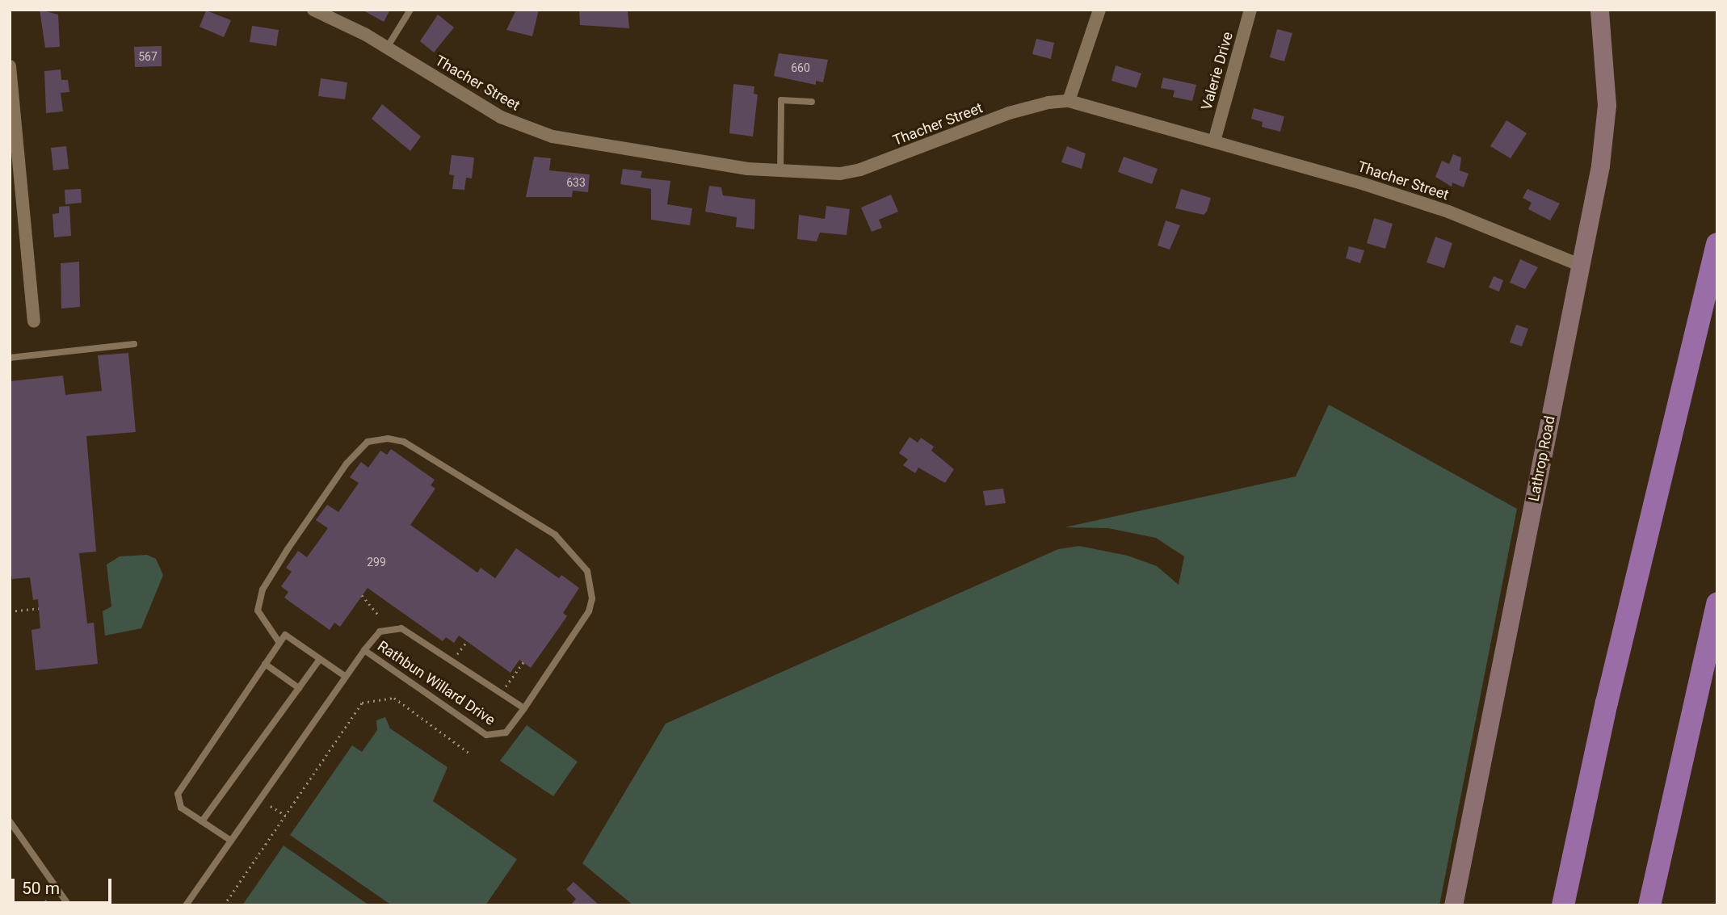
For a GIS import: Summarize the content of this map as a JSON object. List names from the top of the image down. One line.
{"streets":{"main road":["Lathrop Road"],"street":["Valerie Drive","Thacher Street"],"lane":["Rathbun Willard Drive"]},"crossings":[["Valerie Drive","Thacher Street"],["Thacher Street","Lathrop Road"]],"house_numbers":["567","660","633","299"],"scale_bar":"50 m"}
